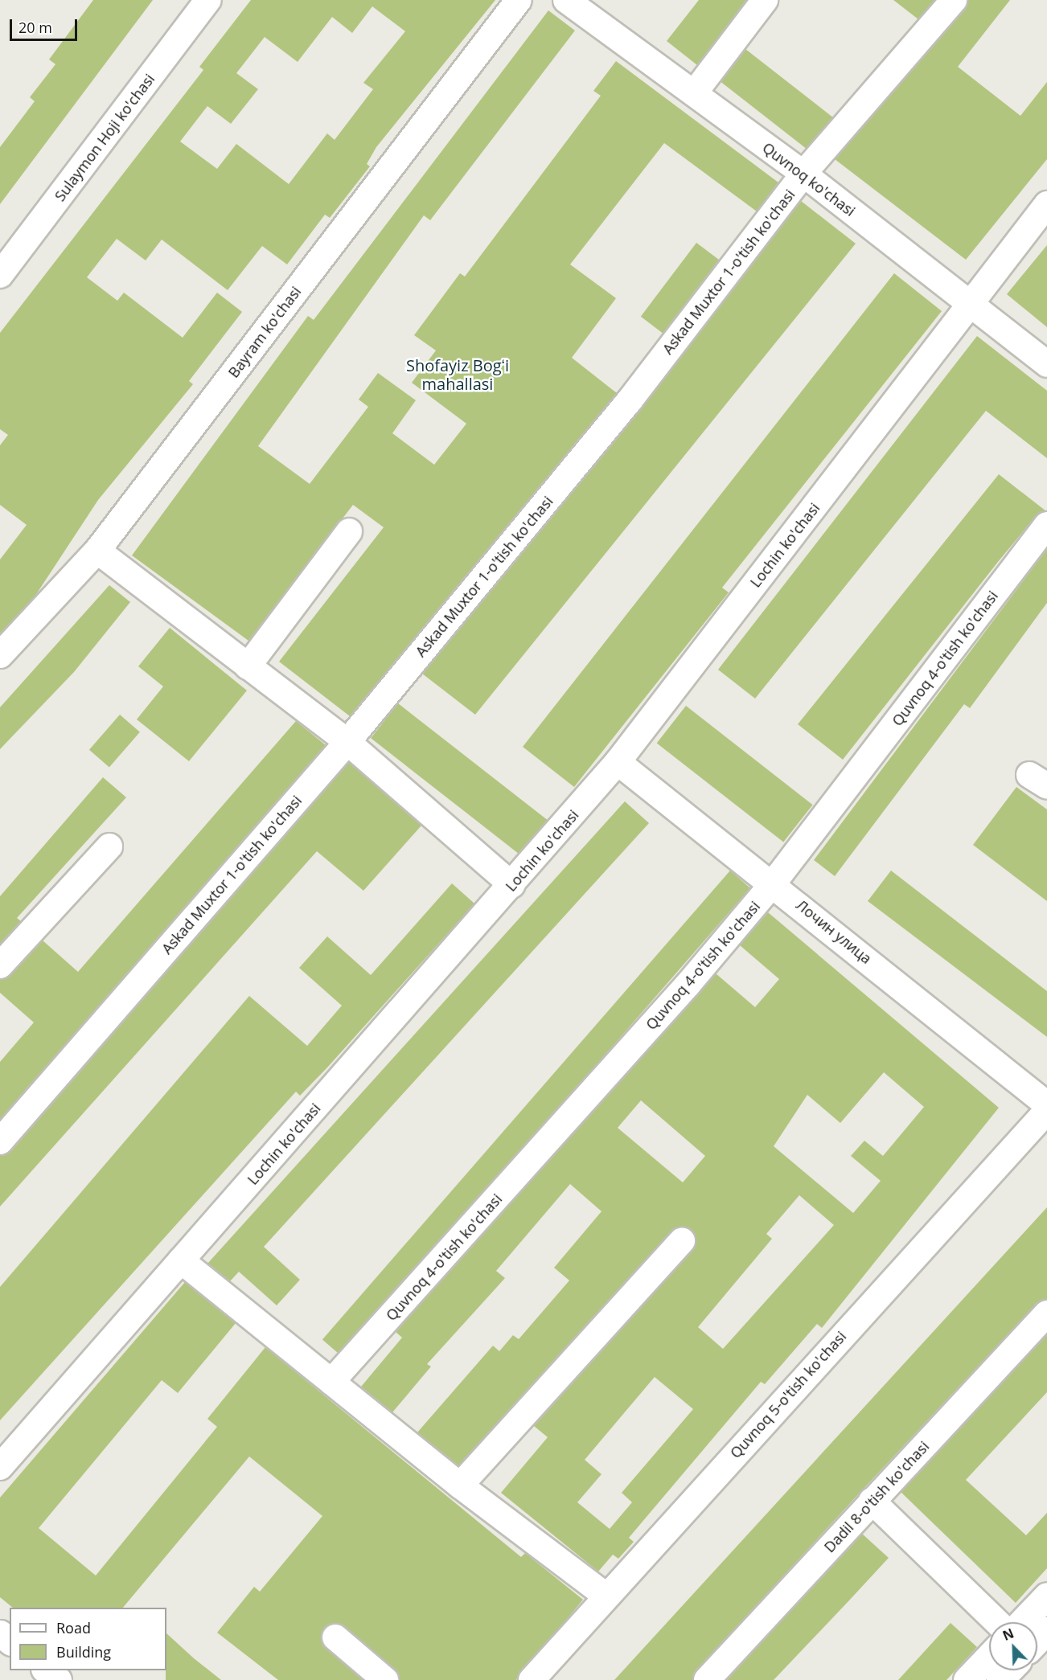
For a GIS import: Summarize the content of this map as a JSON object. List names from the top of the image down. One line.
{"streets":{"street":["Sulaymon Hoji ko'chasi","Quvnoq ko'chasi","Askad Muxtor 1-o'tish ko'chasi","Bayram ko'chasi","Lochin ko'chasi","Quvnoq 4-o'tish ko'chasi","Лочин улица","Quvnoq 5-o'tish ko'chasi","Dadil 8-o'tish ko'chasi"]},"crossings":[["Quvnoq ko'chasi","Askad Muxtor 1-o'tish ko'chasi"],["Quvnoq ko'chasi","Lochin ko'chasi"],["Lochin ko'chasi","Лочин улица"],["Quvnoq 4-o'tish ko'chasi","Лочин улица"]],"districts":["Shofayiz Bogʻi mahallasi"],"legend":["Road","Building"],"scale_bar":"20 m","north":"top left"}
